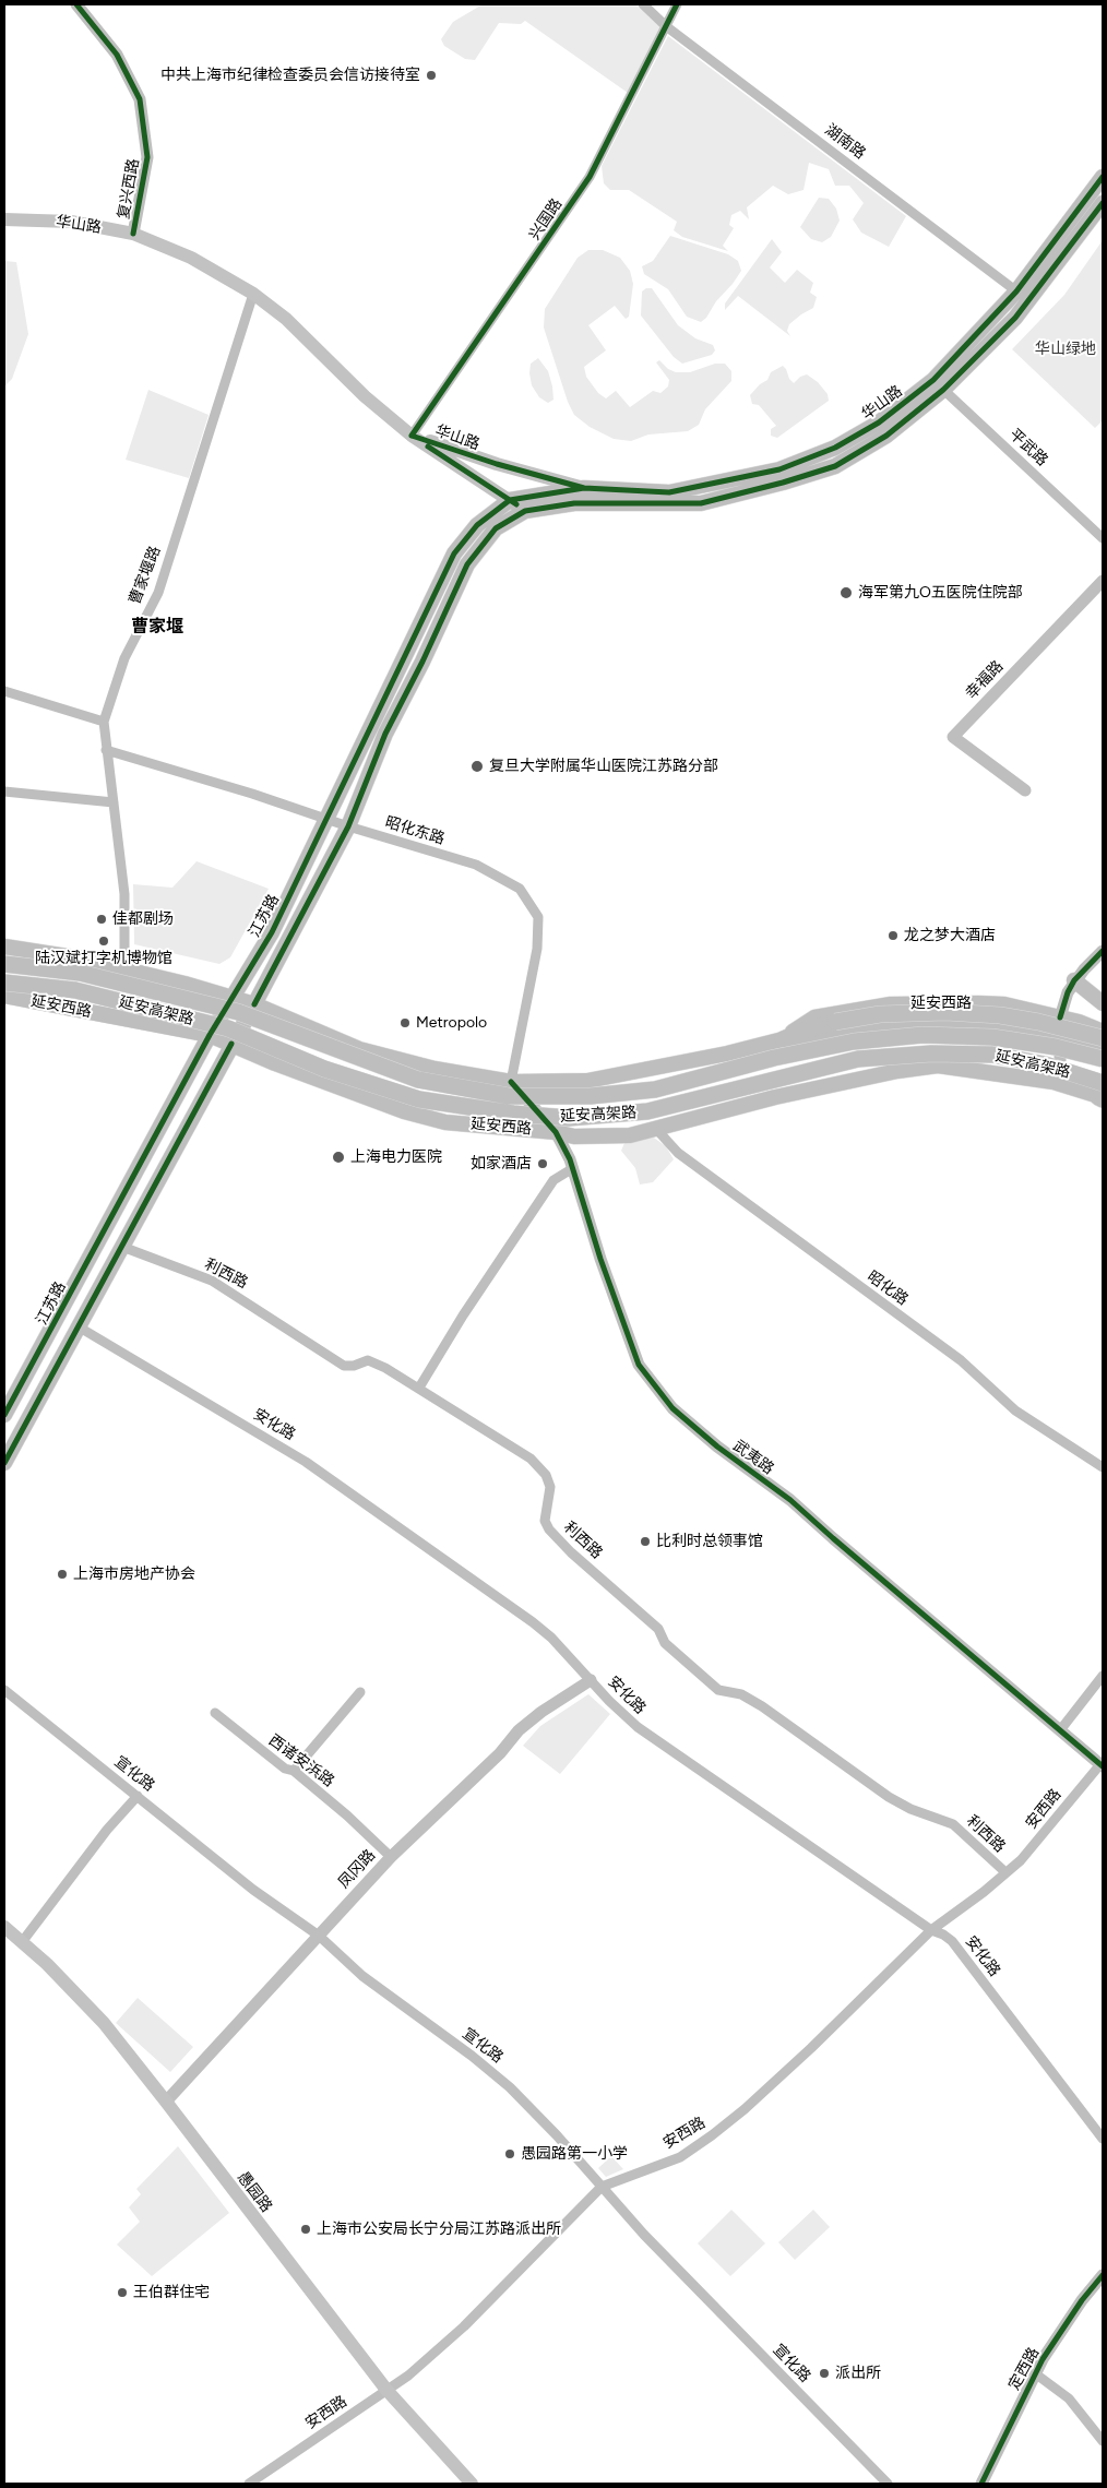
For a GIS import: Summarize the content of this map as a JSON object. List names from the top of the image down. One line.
{"streets":{"highway":["延安高架路"],"main road":["华山路","江苏路","延安西路","愚园路"],"street":["湖南路","复兴西路","兴国路","平武路","曹家堰路","幸福路","昭化东路","利西路","昭化路","安化路","武夷路","西诸安浜路","宣化路","安西路","凤冈路","定西路"]},"crossings":[["湖南路","兴国路"],["湖南路","华山路"],["复兴西路","华山路"],["兴国路","华山路"],["华山路","平武路"],["华山路","曹家堰路"],["华山路","江苏路"],["曹家堰路","昭化东路"],["曹家堰路","延安西路"],["昭化东路","江苏路"],["昭化东路","延安西路"],["昭化东路","武夷路"],["江苏路","延安西路"],["延安西路","延安高架路"],["延安西路","昭化路"],["延安西路","武夷路"],["利西路","安西路"],["安化路","安西路"],["安化路","凤冈路"],["武夷路","安西路"],["西诸安浜路","凤冈路"],["宣化路","安西路"],["宣化路","凤冈路"],["安西路","愚园路"],["凤冈路","愚园路"]],"districts":["曹家堰"],"parks":["华山绿地"],"places":["中共上海市纪律检查委员会信访接待室","海军第九O五医院住院部","复旦大学附属华山医院江苏路分部","佳都剧场","龙之梦大酒店","陆汉斌打字机博物馆","Metropolo","上海电力医院","如家酒店","比利时总领事馆","上海市房地产协会","愚园路第一小学","上海市公安局长宁分局江苏路派出所","王伯群住宅","派出所"]}
